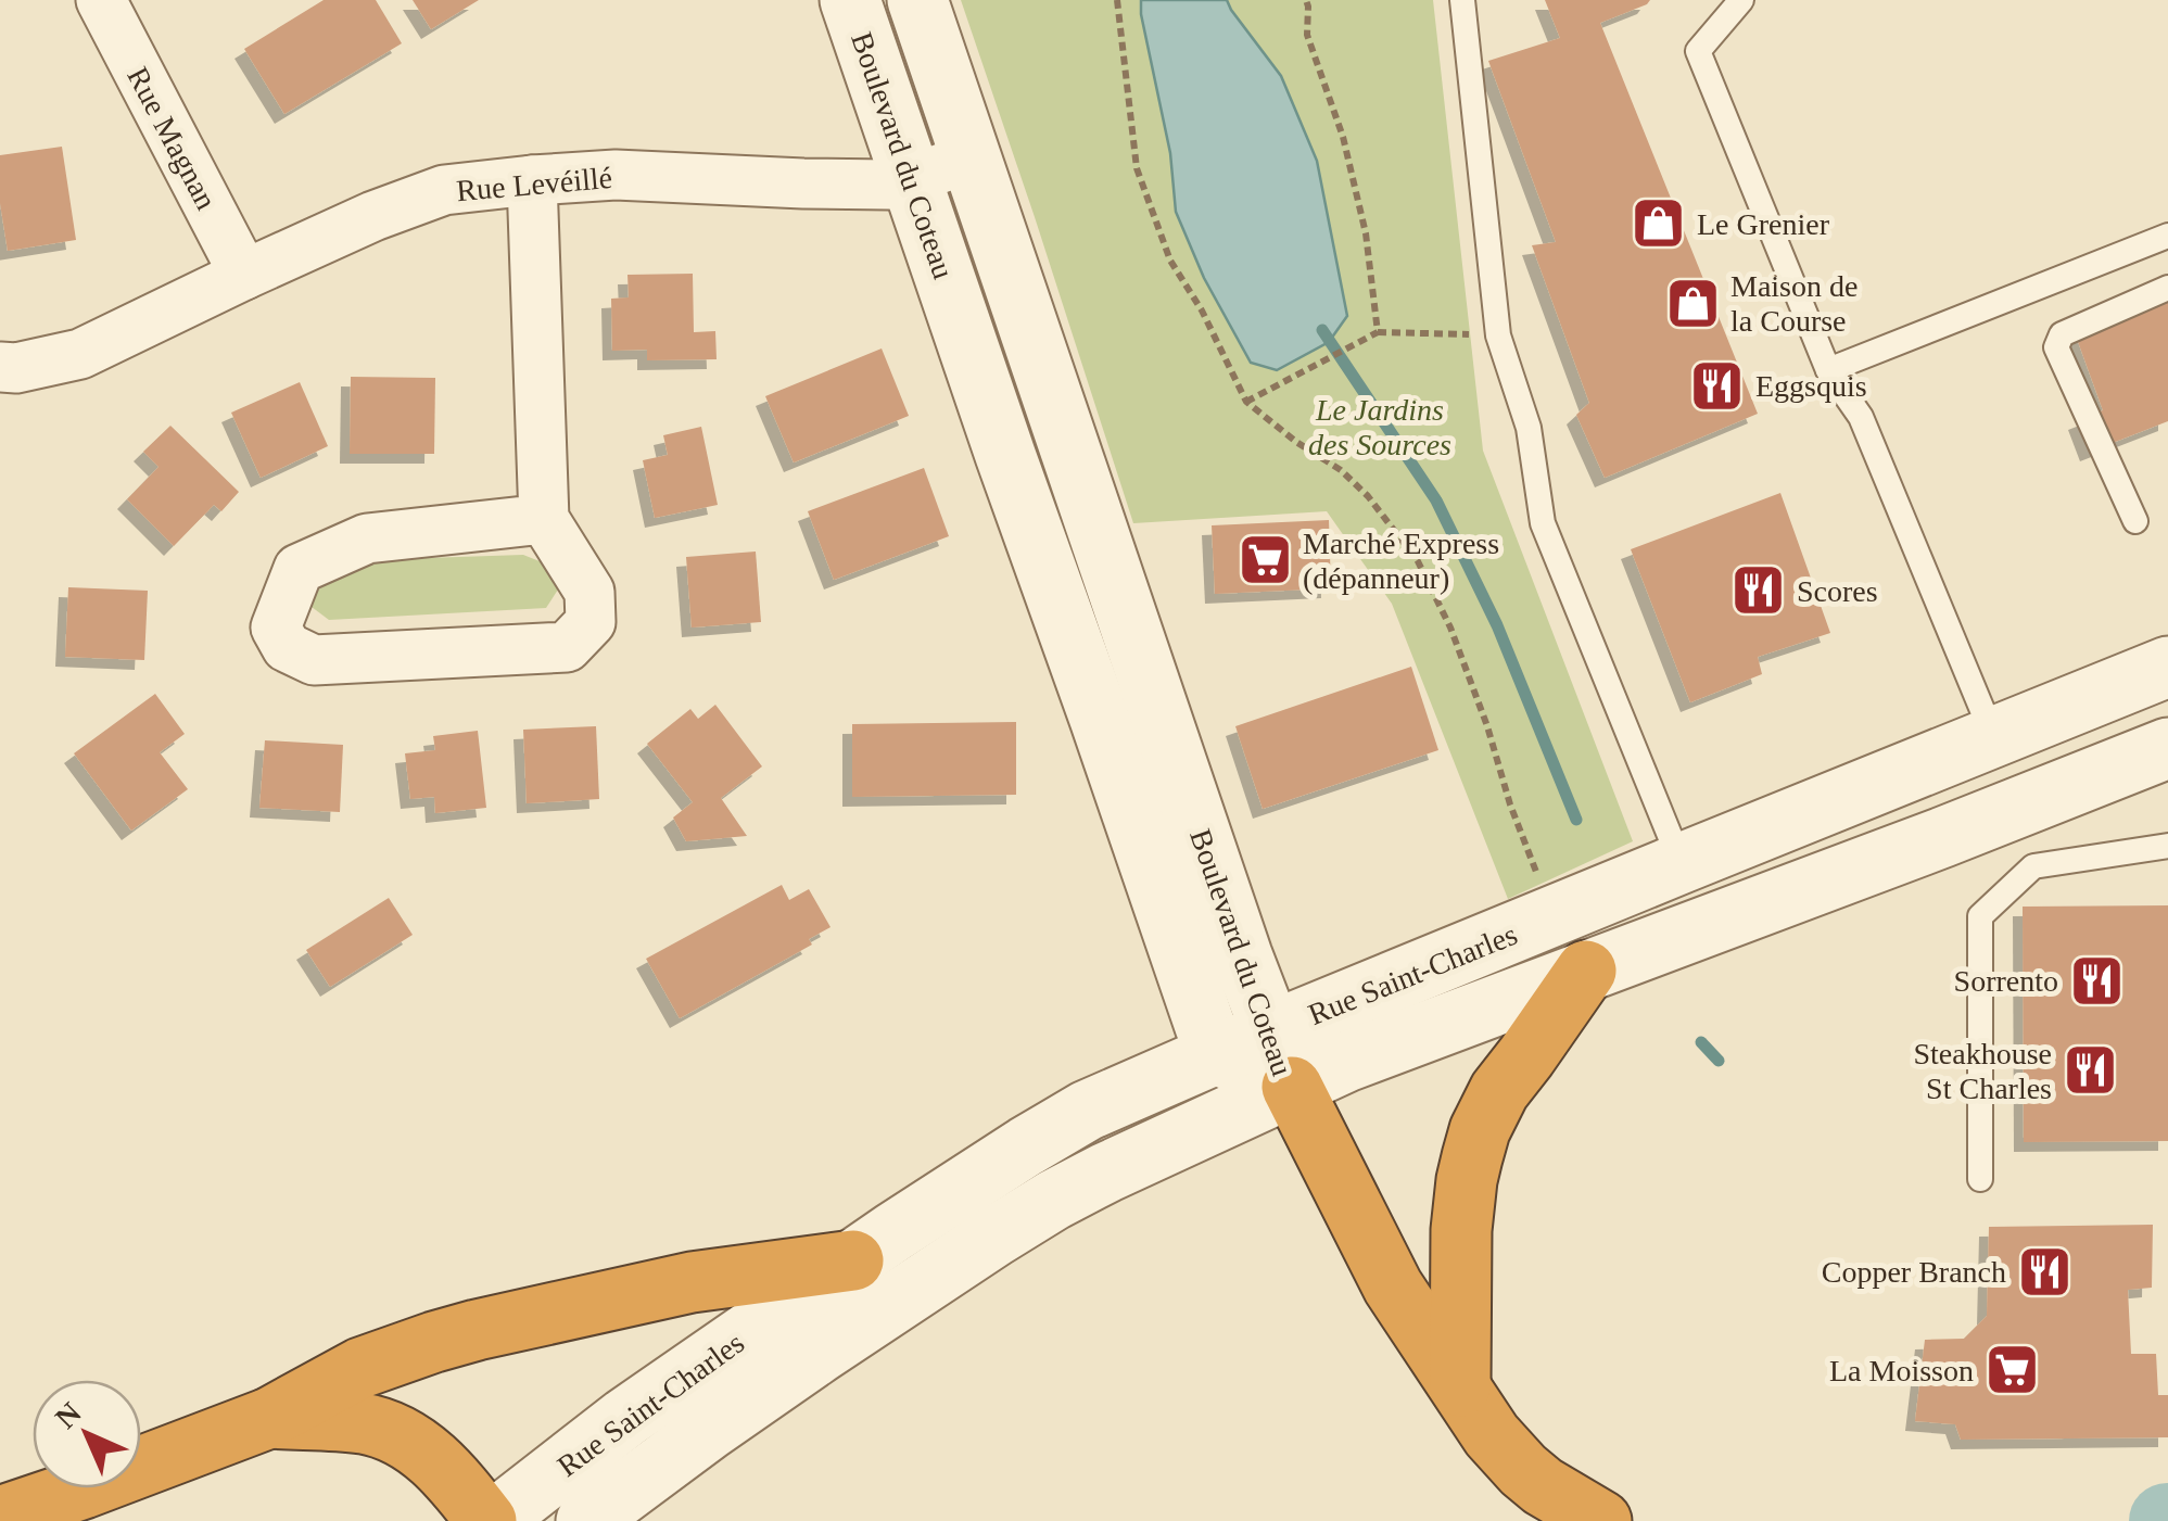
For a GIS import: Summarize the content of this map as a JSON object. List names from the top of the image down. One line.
{"streets":{"street":["Rue Magnan","Boulevard du Coteau","Rue Levéillé","Rue Saint-Charles"]},"crossings":[["Rue Magnan","Rue Levéillé"],["Boulevard du Coteau","Rue Levéillé"],["Boulevard du Coteau","Rue Saint-Charles"]],"parks":["Le Jardins des Sources"],"places":{"shop":["Le Grenier","Maison de la Course"],"restaurant":["Eggsquis","Scores","Sorrento","Steakhouse St Charles","Copper Branch"],"supermarket":["Marché Express (dépanneur)","La Moisson"]},"north":"top left"}
